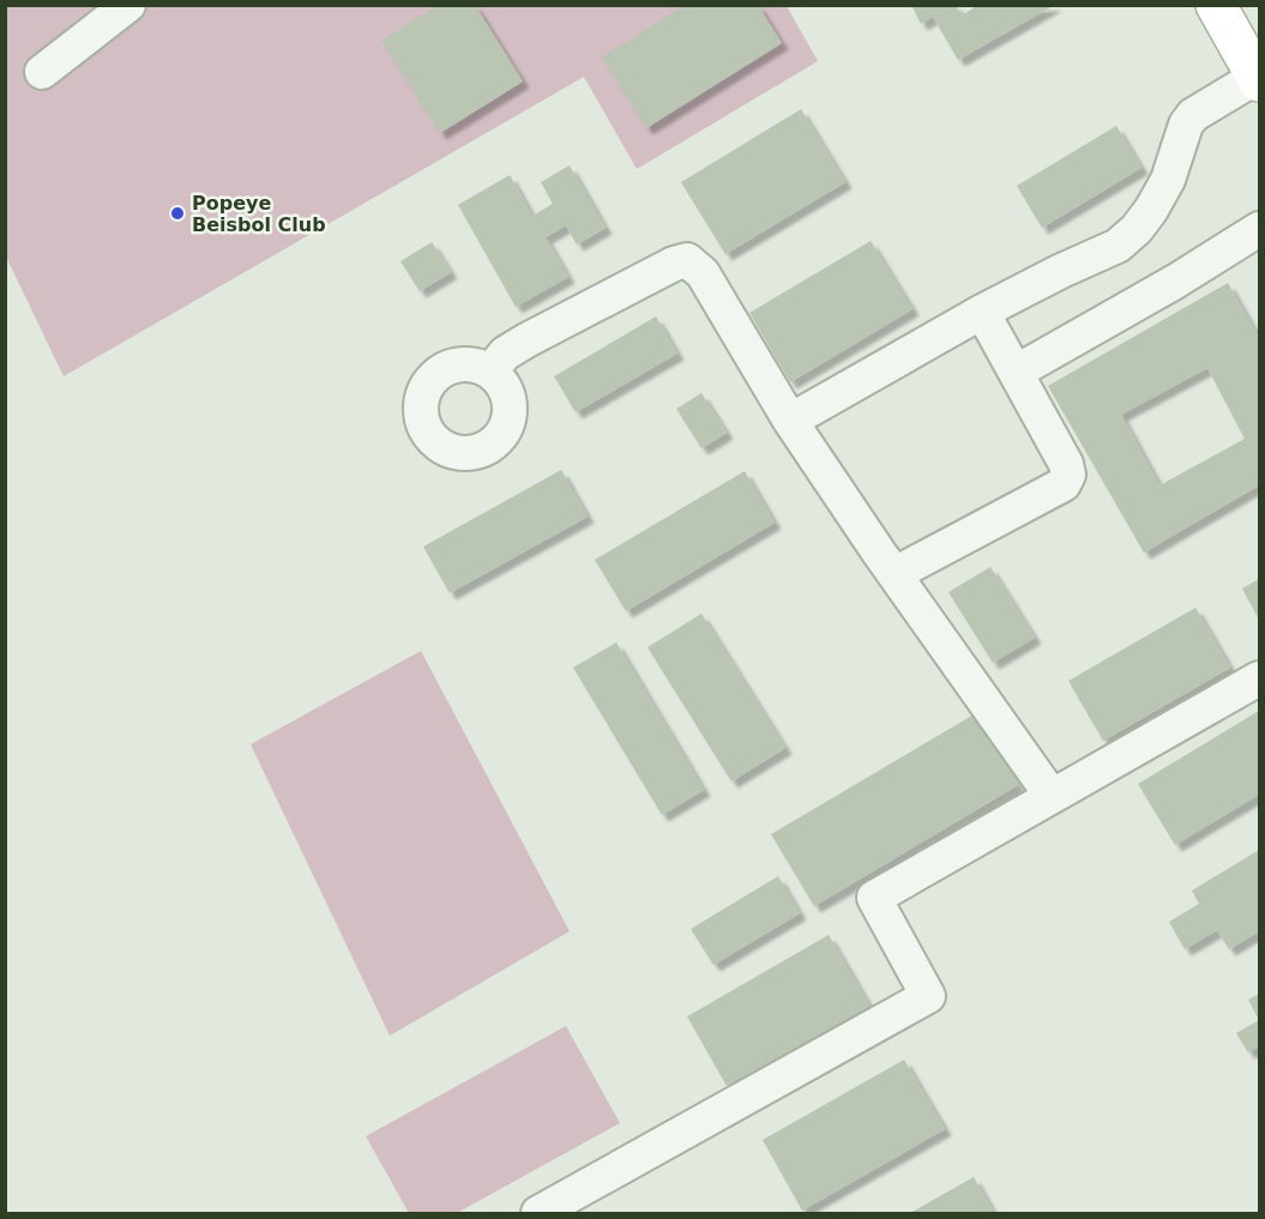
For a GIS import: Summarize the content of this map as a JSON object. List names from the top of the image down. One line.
{"places":["Popeye Beisbol Club"]}
